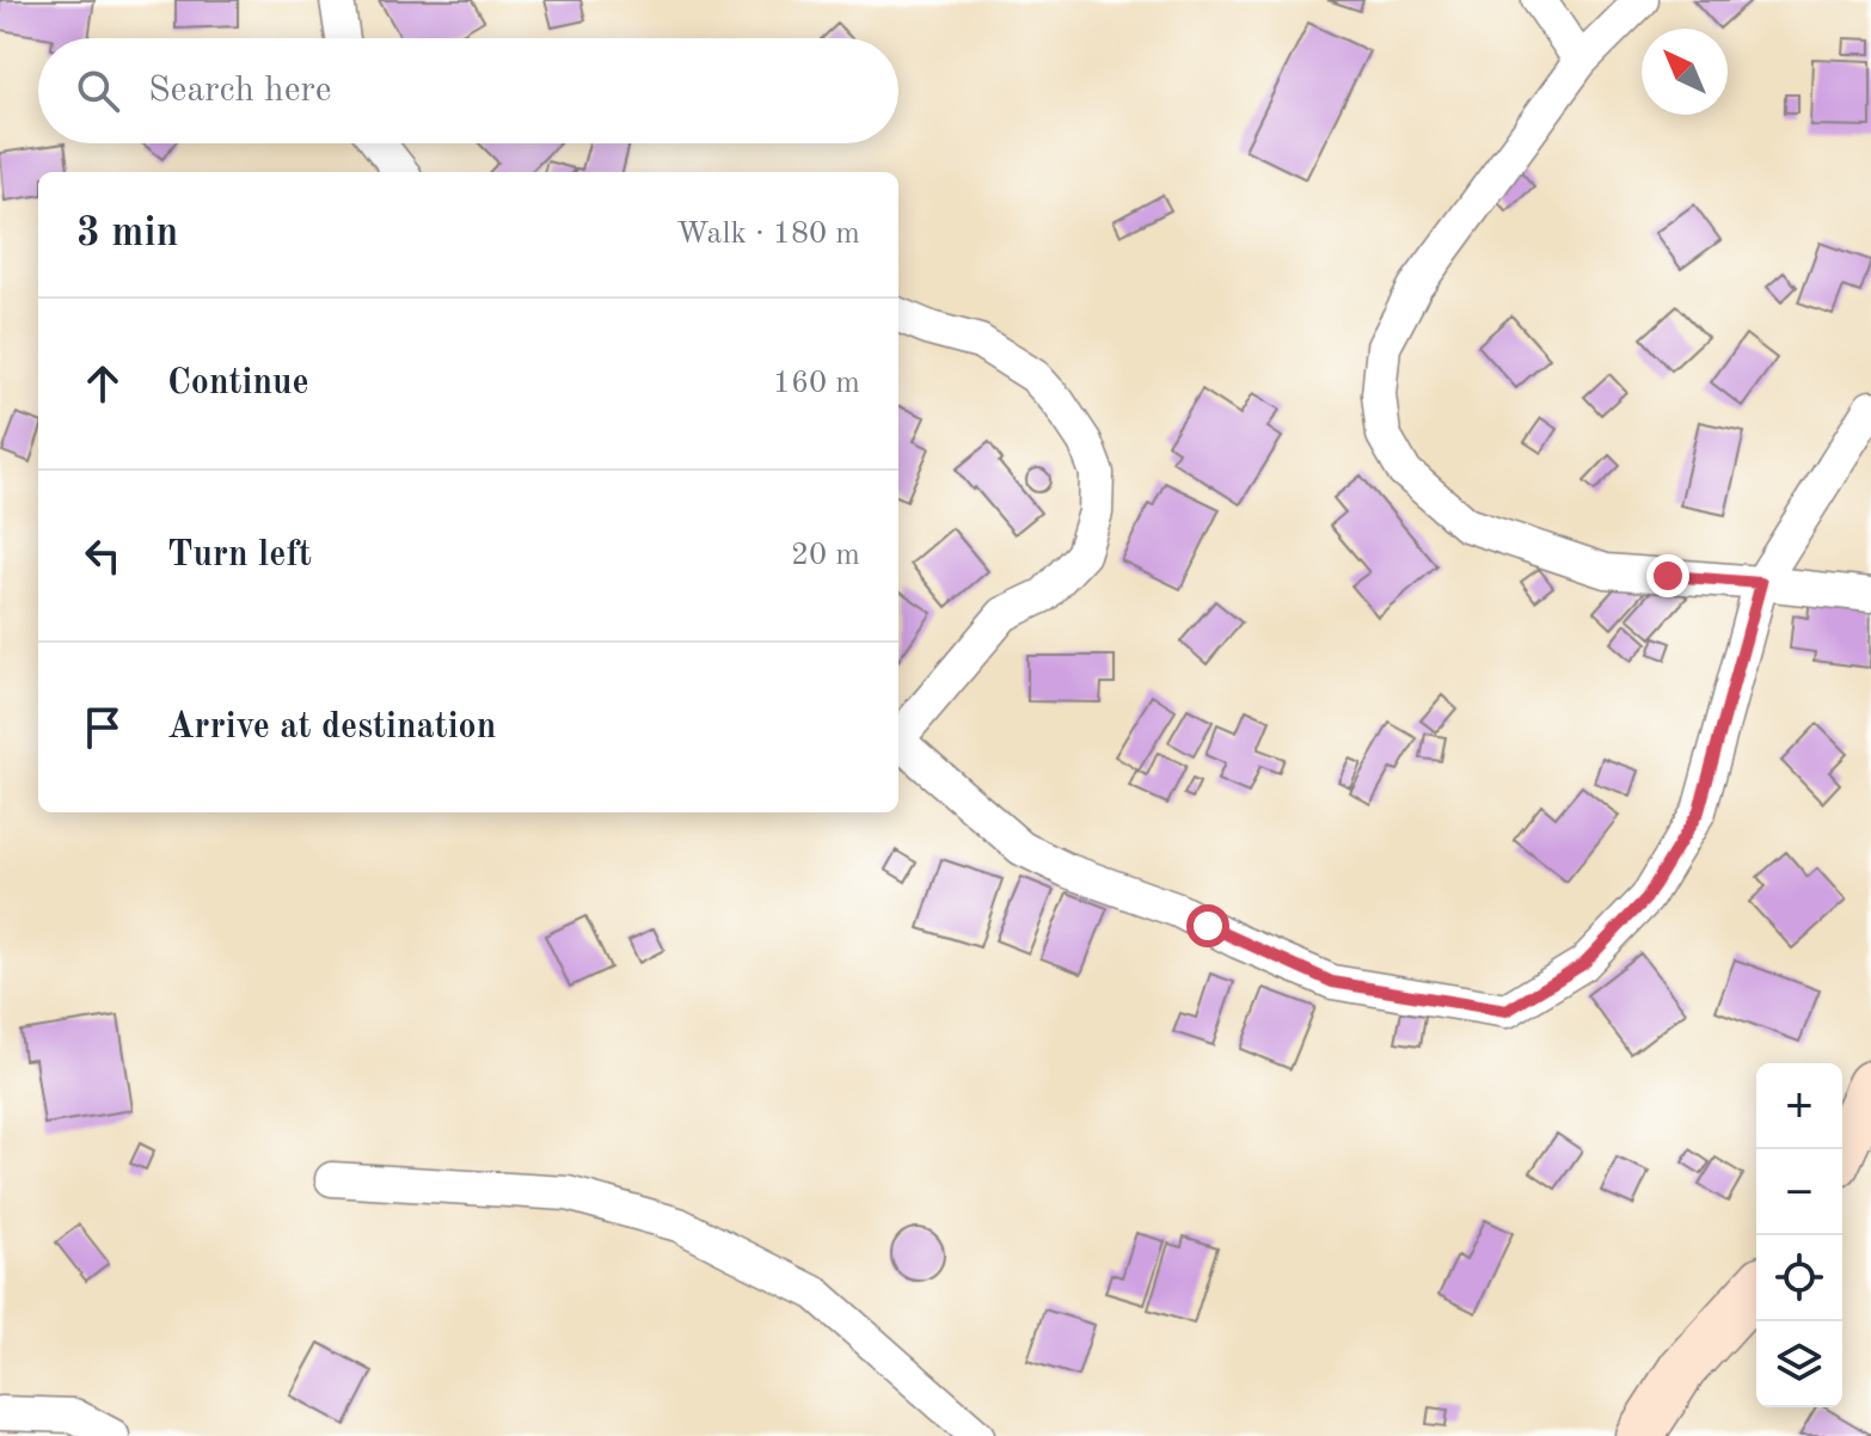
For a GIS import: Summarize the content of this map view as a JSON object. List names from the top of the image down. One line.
{"north":"top left","page":{"search":"Search here","heading":["3 min","Walk · 180 m"],"list":[["Continue","160 m"],["Turn left","20 m"],"Arrive at destination"],"map_buttons":["+","−"]}}
